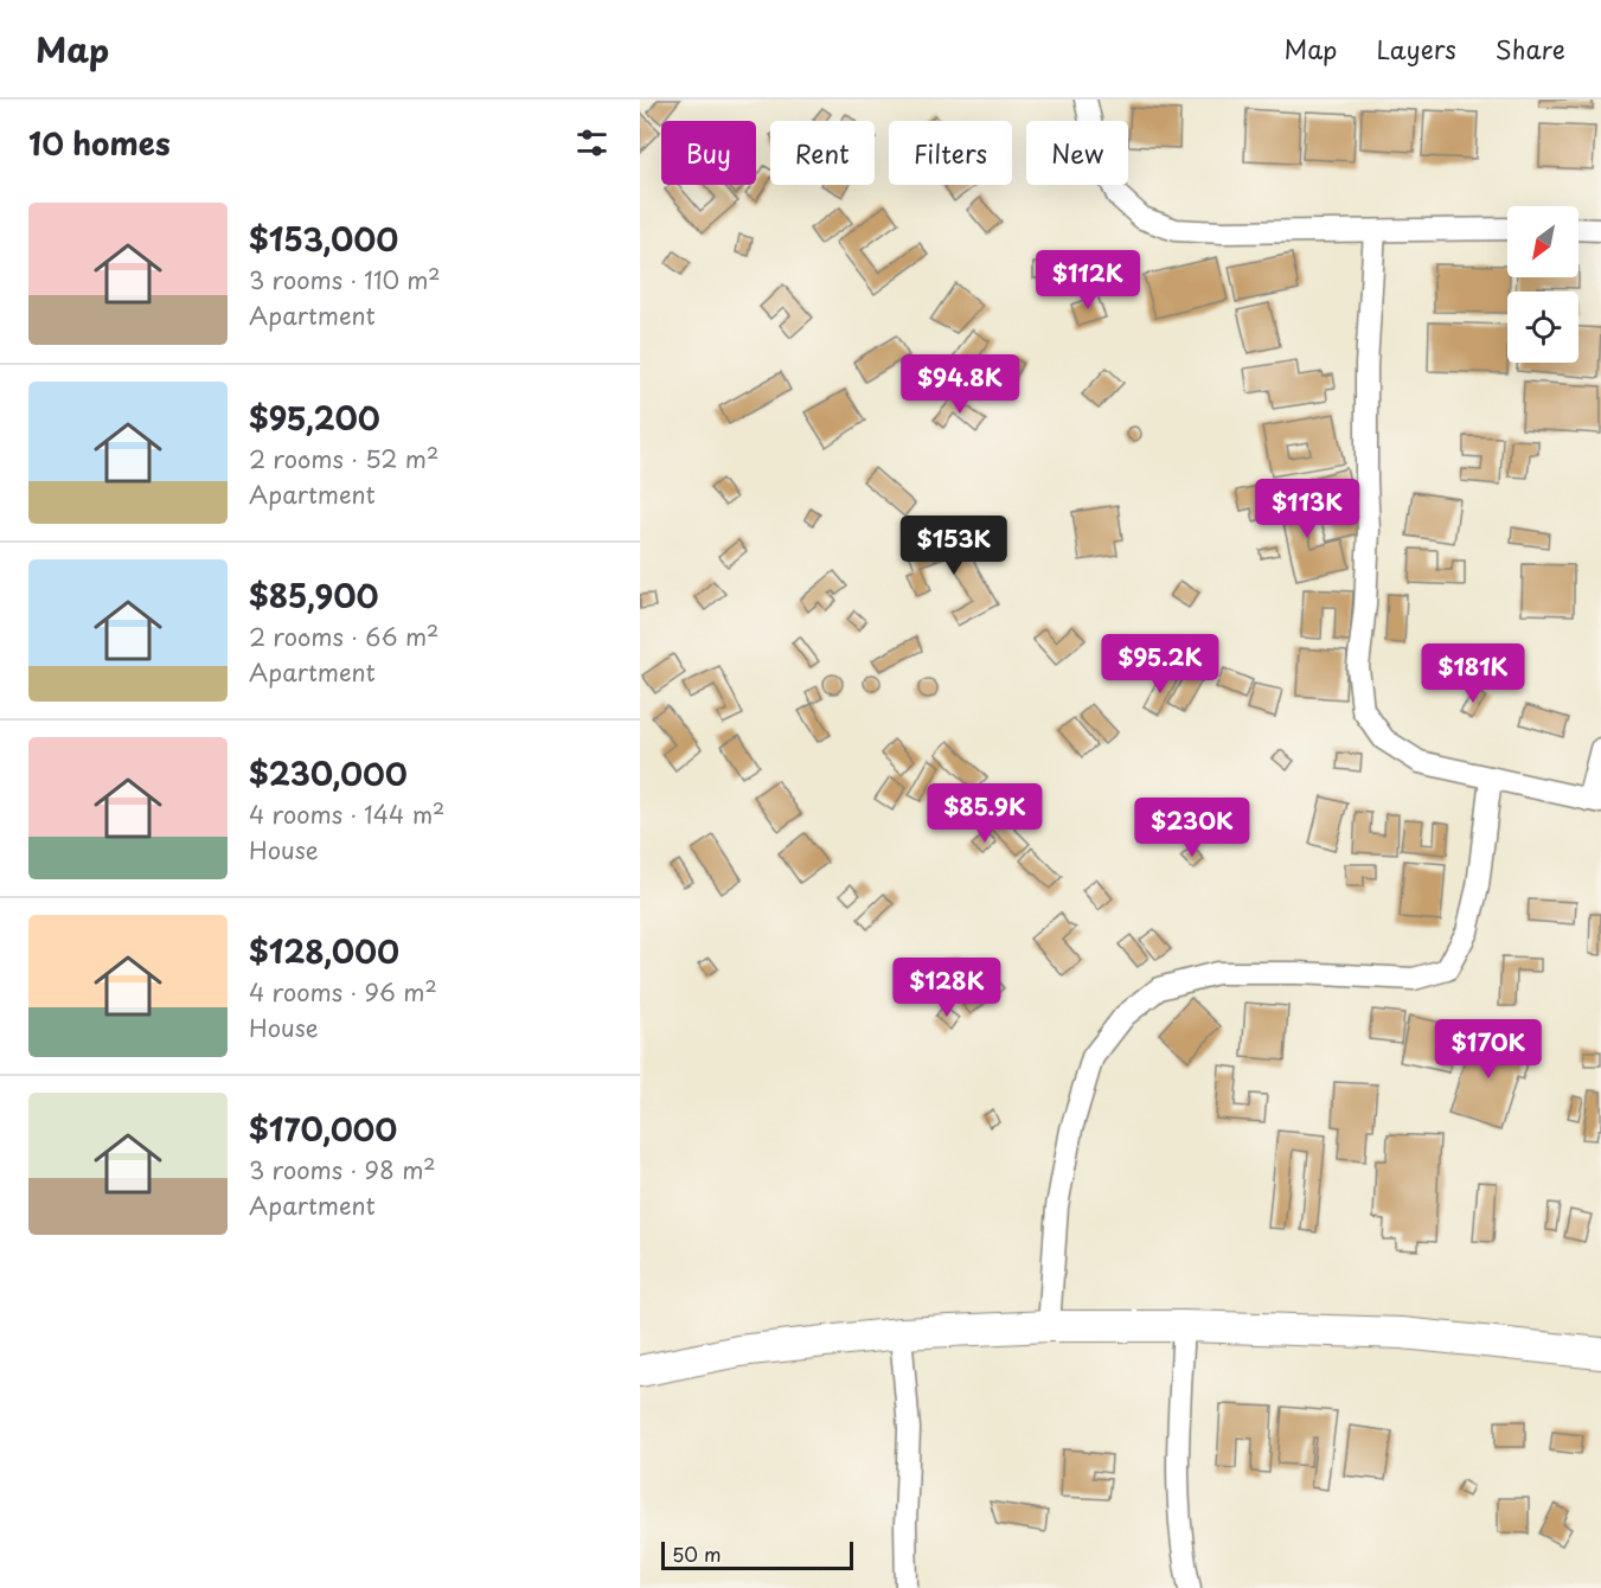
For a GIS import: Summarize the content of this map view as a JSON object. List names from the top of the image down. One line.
{"scale_bar":"50 m","north":"bottom left","page":{"header":"Map","nav":["Map","Layers","Share"],"heading":"10 homes","chip":["Buy","Rent","Filters","New"],"list":[{"name":"$153,000","note":"3 rooms · 110 m² · Apartment"},{"name":"$95,200","note":"2 rooms · 52 m² · Apartment"},{"name":"$85,900","note":"2 rooms · 66 m² · Apartment"},{"name":"$230,000","note":"4 rooms · 144 m² · House"},{"name":"$128,000","note":"4 rooms · 96 m² · House"},{"name":"$170,000","note":"3 rooms · 98 m² · Apartment"}],"price":["$112K","$94.8K","$113K","$153K","$95.2K","$181K","$85.9K","$230K","$128K","$170K"],"scale":"50 m"}}
